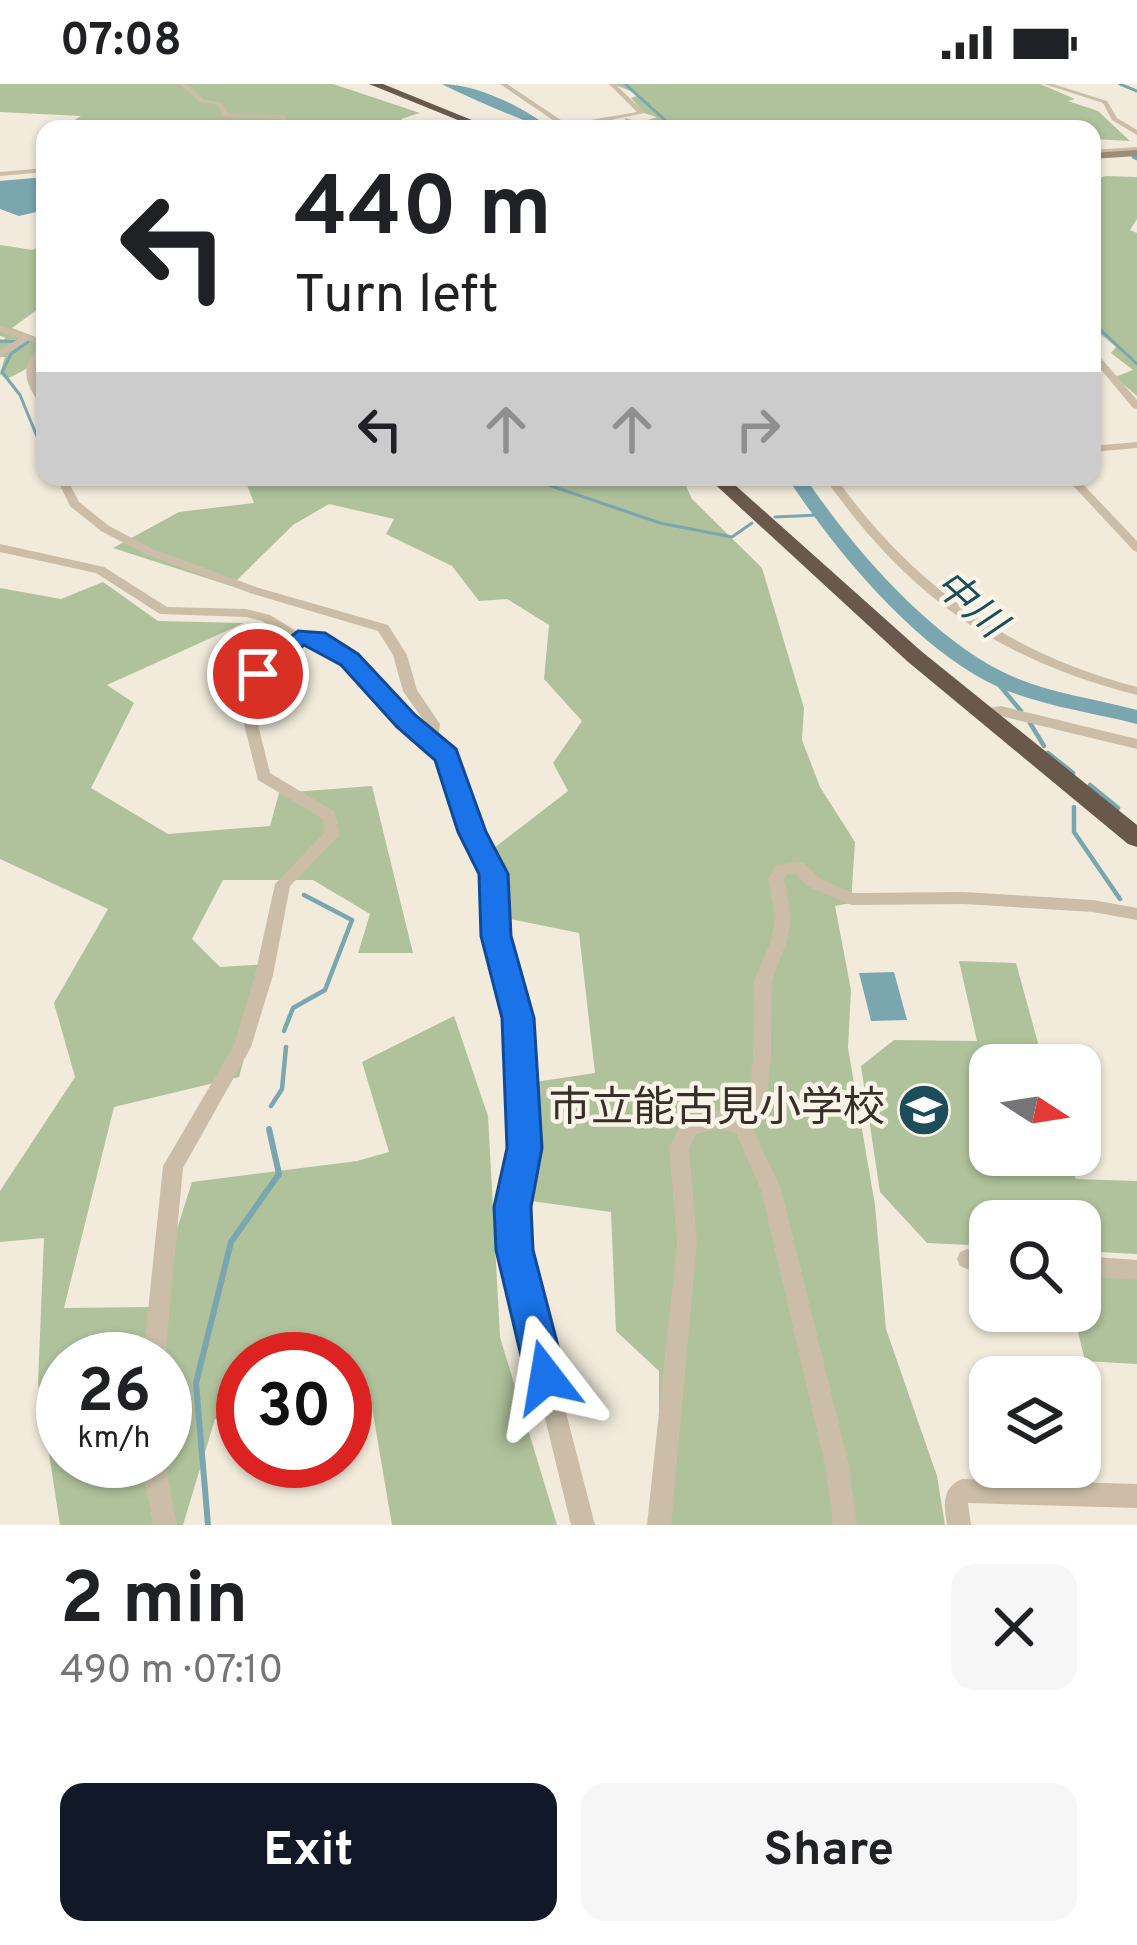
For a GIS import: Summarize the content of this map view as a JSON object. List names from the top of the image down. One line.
{"water":["中川"],"places":{"school or university":["市立能古見小学校"]},"north":"right","page":{"status":"07:08","turn":["440 m","Turn left"],"speed":"26 km/h","limit":"30","heading":["2 min","490 m · 07:10"],"buttons":["Exit","Share"]}}
